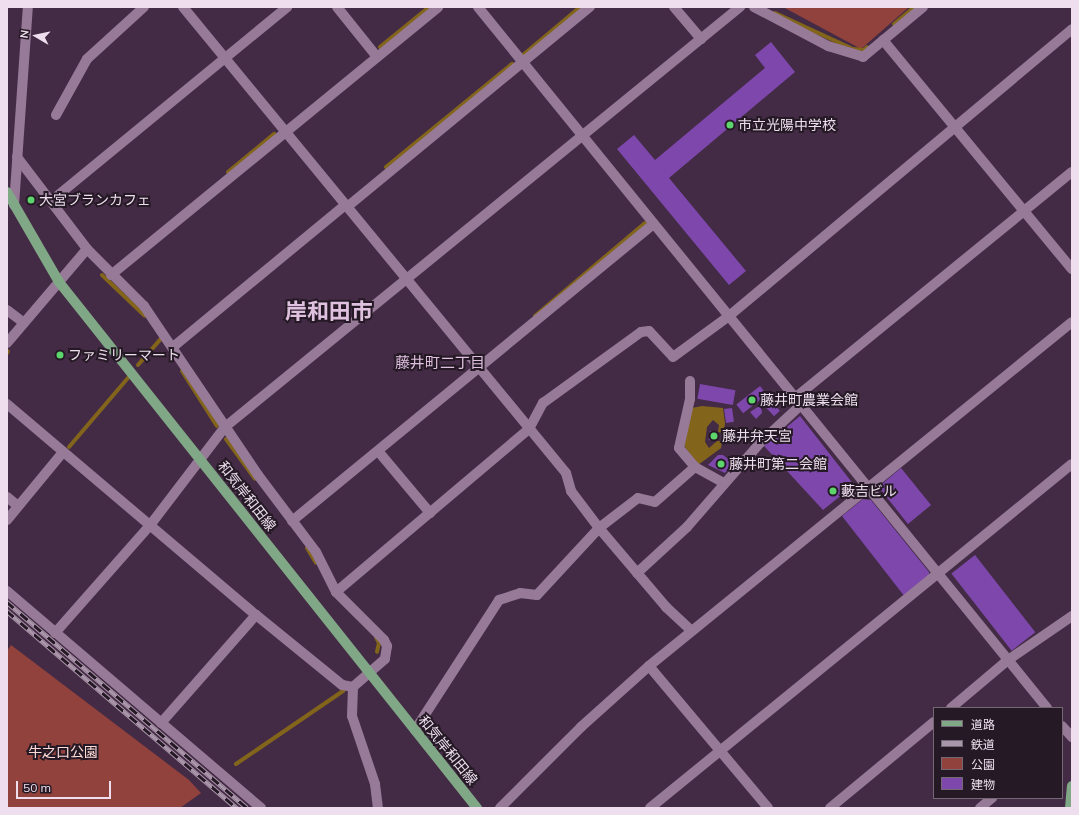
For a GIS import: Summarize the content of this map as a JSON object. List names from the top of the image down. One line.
{"streets":{"main road":["和気岸和田線"]},"districts":["岸和田市","藤井町二丁目"],"parks":["牛之口公園"],"places":["市立光陽中学校","大宮ブランカフェ","ファミリーマート","藤井町農業会館","藤井弁天宮","藤井町第二会館","藪吉ビル"],"legend":["道路","鉄道","公園","建物"],"scale_bar":"50 m","north":"left"}
